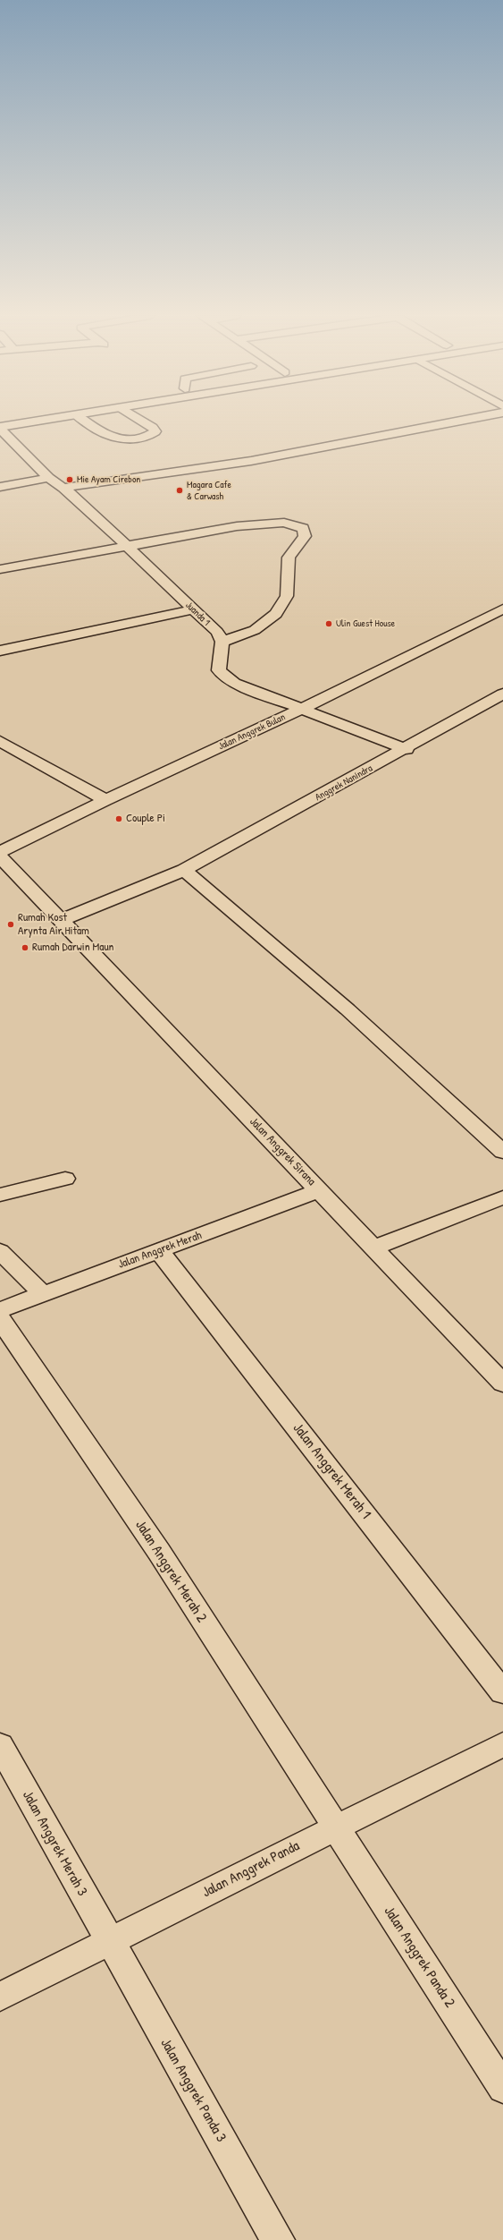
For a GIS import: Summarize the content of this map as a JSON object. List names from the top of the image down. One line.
{"streets":{"main road":["Juanda 1","Jalan Anggrek Bulan","Anggrek Nanindra","Jalan Anggrek Sirana","Jalan Anggrek Merah","Jalan Anggrek Merah 1","Jalan Anggrek Merah 2","Jalan Anggrek Merah 3","Jalan Anggrek Panda","Jalan Anggrek Panda 2","Jalan Anggrek Panda 3"]},"crossings":[["Anggrek Nanindra","Jalan Anggrek Sirana"],["Jalan Anggrek Sirana","Jalan Anggrek Merah"],["Jalan Anggrek Merah","Jalan Anggrek Merah 1"],["Jalan Anggrek Merah 2","Jalan Anggrek Panda"],["Jalan Anggrek Merah 2","Jalan Anggrek Panda 2"],["Jalan Anggrek Merah 3","Jalan Anggrek Panda"],["Jalan Anggrek Merah 3","Jalan Anggrek Panda 3"],["Jalan Anggrek Panda","Jalan Anggrek Panda 2"],["Jalan Anggrek Panda","Jalan Anggrek Panda 3"]],"places":["Mie Ayam Cirebon","Magara Cafe & Carwash","Ulin Guest House","Couple Pi","Rumah Kost Arynta Air Hitam","Rumah Darwin Maun"]}
